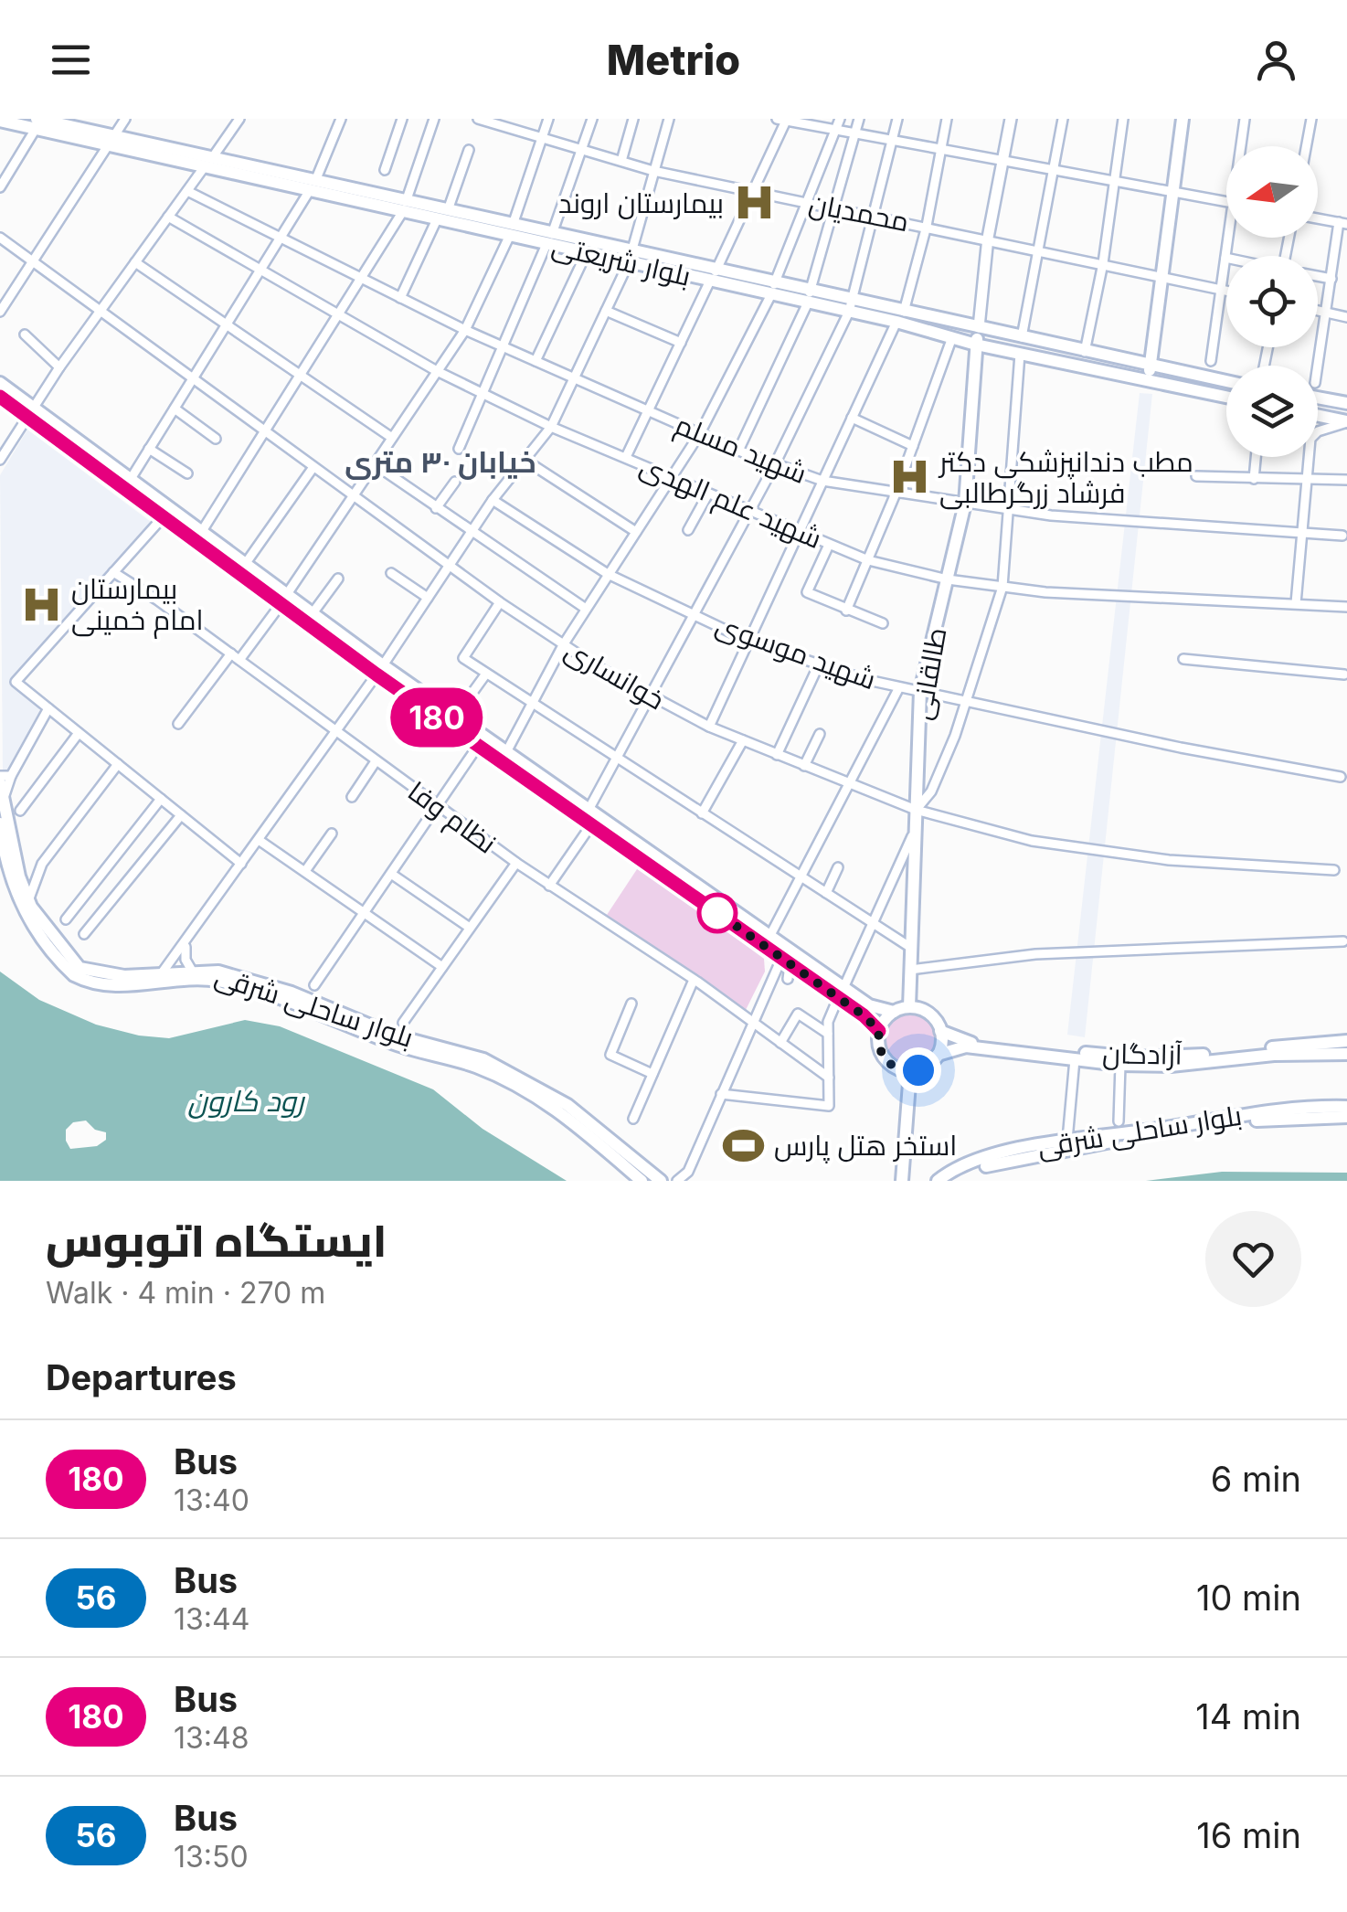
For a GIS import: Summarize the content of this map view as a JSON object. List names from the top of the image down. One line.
{"streets":{"main road":["بلوار شریعتی","طالقانی","بلوار ساحلی شرقی","آزادگان"],"street":["محمدیان","شهید مسلم","شهید علم الهدی","شهید موسوی","خوانساری","نظام وفا"]},"crossings":[["بلوار شریعتی","طالقانی"],["شهید مسلم","طالقانی"],["شهید علم الهدی","طالقانی"],["شهید موسوی","طالقانی"],["طالقانی","خوانساری"],["طالقانی","آزادگان"]],"districts":["خیابان ۳۰ متری"],"water":["رود کارون"],"places":{"hospital":["بیمارستان اروند","مطب دندانپزشکی دکتر فرشاد زرگرطالبی","بیمارستان امام خمینی"],"sports":["استخر هتل پارس"]},"lines":["bus line 180"],"north":"left","page":{"header":"Metrio","on_map":"180","heading":[["ایستگاه اتوبوس","Walk · 4 min · 270 m"],"Departures"],"list":[{"mark":"180","name":"Bus","note":"13:40","value":"6 min"},{"mark":"56","name":"Bus","note":"13:44","value":"10 min"},{"mark":"180","name":"Bus","note":"13:48","value":"14 min"},{"mark":"56","name":"Bus","note":"13:50","value":"16 min"}]}}
